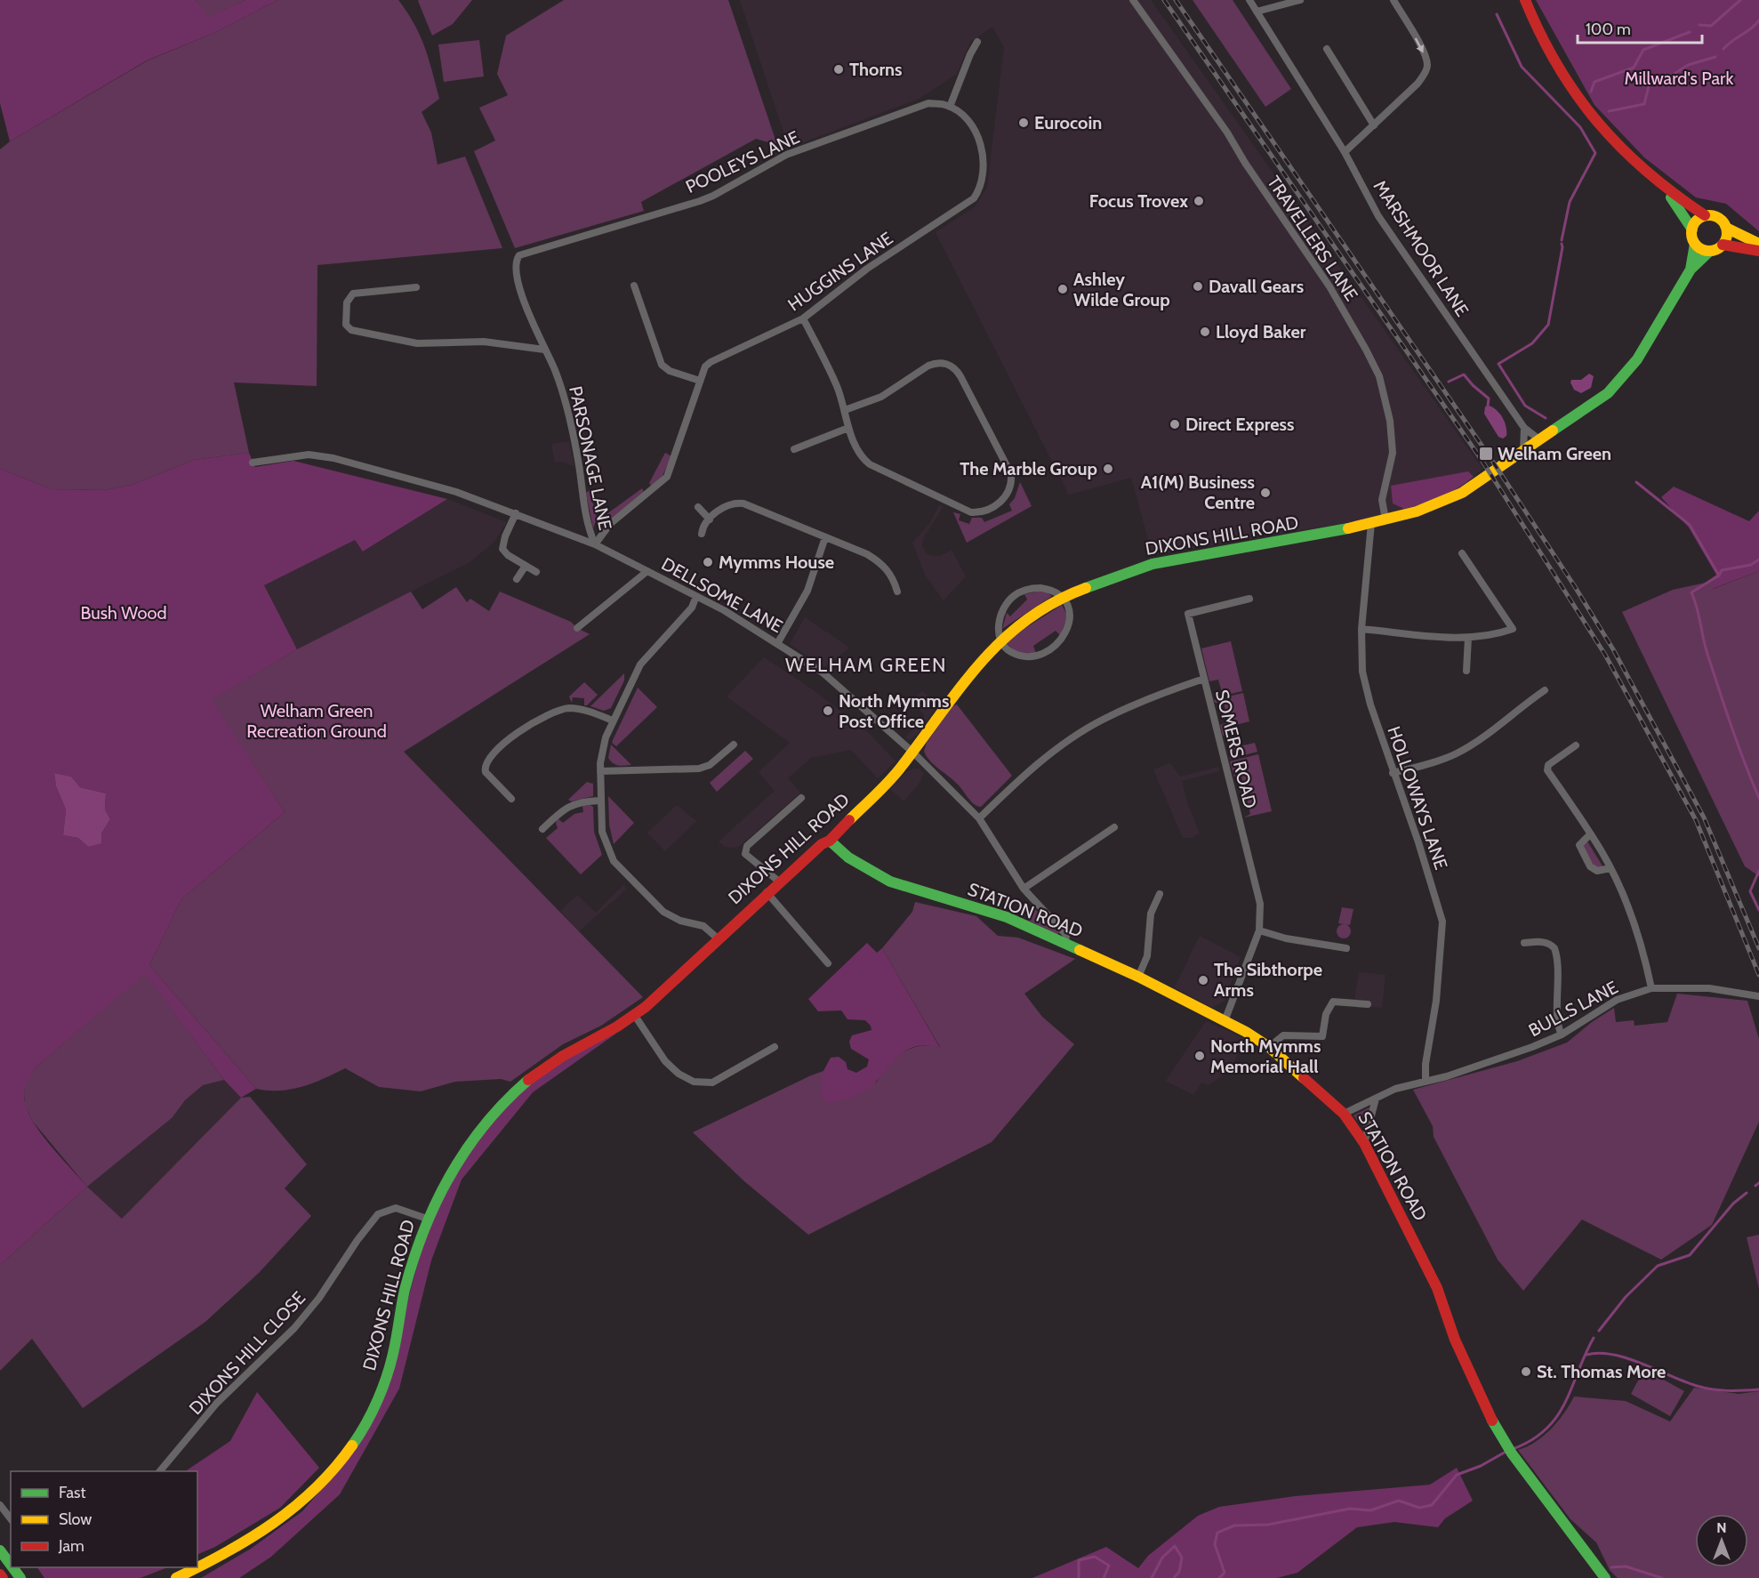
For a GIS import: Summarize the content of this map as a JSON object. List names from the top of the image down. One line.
{"streets":{"main road":["DIXONS HILL ROAD","STATION ROAD"],"street":["POOLEYS LANE","TRAVELLERS LANE","MARSHMOOR LANE","HUGGINS LANE","PARSONAGE LANE","DELLSOME LANE","SOMERS ROAD","HOLLOWAYS LANE","BULLS LANE","DIXONS HILL CLOSE"]},"crossings":[["POOLEYS LANE","HUGGINS LANE"],["POOLEYS LANE","PARSONAGE LANE"],["TRAVELLERS LANE","DIXONS HILL ROAD"],["MARSHMOOR LANE","DIXONS HILL ROAD"],["HUGGINS LANE","PARSONAGE LANE"],["HUGGINS LANE","DELLSOME LANE"],["PARSONAGE LANE","DELLSOME LANE"],["DIXONS HILL ROAD","DELLSOME LANE"],["DIXONS HILL ROAD","HOLLOWAYS LANE"],["DIXONS HILL ROAD","STATION ROAD"],["DIXONS HILL ROAD","DIXONS HILL CLOSE"],["DELLSOME LANE","SOMERS ROAD"],["DELLSOME LANE","STATION ROAD"],["SOMERS ROAD","STATION ROAD"],["HOLLOWAYS LANE","BULLS LANE"],["STATION ROAD","BULLS LANE"]],"districts":["WELHAM GREEN"],"parks":["Millward's Park","Bush Wood","Welham Green Recreation Ground"],"places":{"other":["Thorns","Eurocoin","Focus Trovex","Davall Gears","Ashley Wilde Group","Lloyd Baker","Direct Express","The Marble Group","A1(M) Business Centre","Mymms House","North Mymms Post Office","The Sibthorpe Arms","North Mymms Memorial Hall","St. Thomas More"],"transit":["Welham Green"]},"legend":["Fast","Slow","Jam"],"scale_bar":"100 m","north":"top"}
